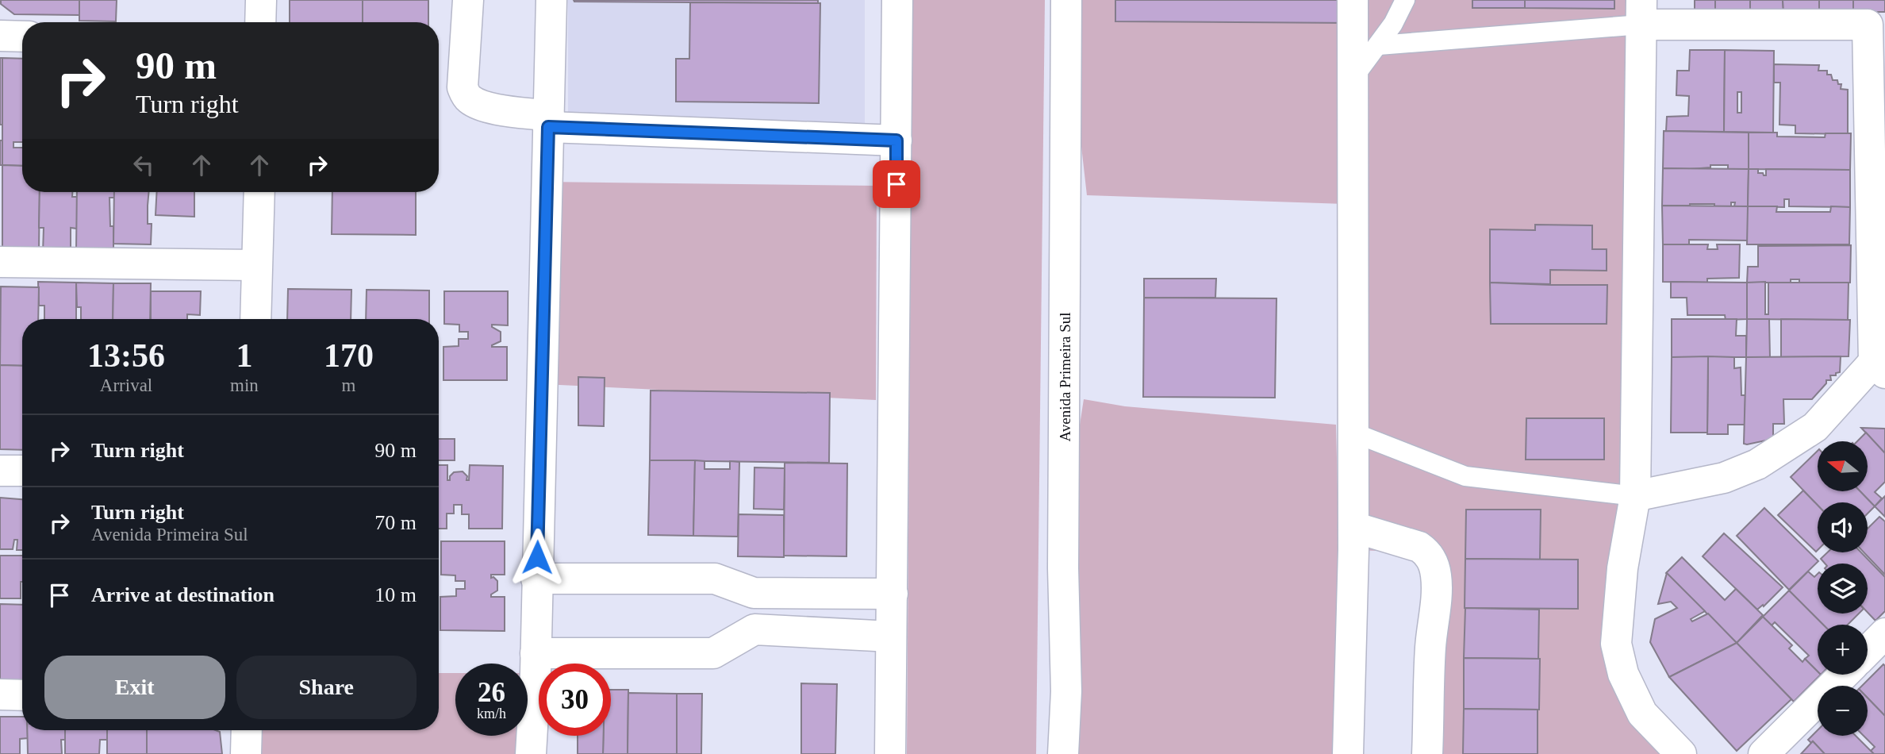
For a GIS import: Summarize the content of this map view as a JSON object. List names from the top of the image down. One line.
{"streets":{"street":["Avenida Primeira Sul"]},"north":"left","page":{"turn":["90 m","Turn right"],"eta":["13:56","Arrival","1","min","170","m"],"list":[{"name":"Turn right","value":"90 m"},{"name":"Turn right","note":"Avenida Primeira Sul","value":"70 m"},{"name":"Arrive at destination","value":"10 m"}],"map_buttons":["+","−"],"buttons":["Exit","Share"],"speed":"26 km/h","limit":"30"}}
